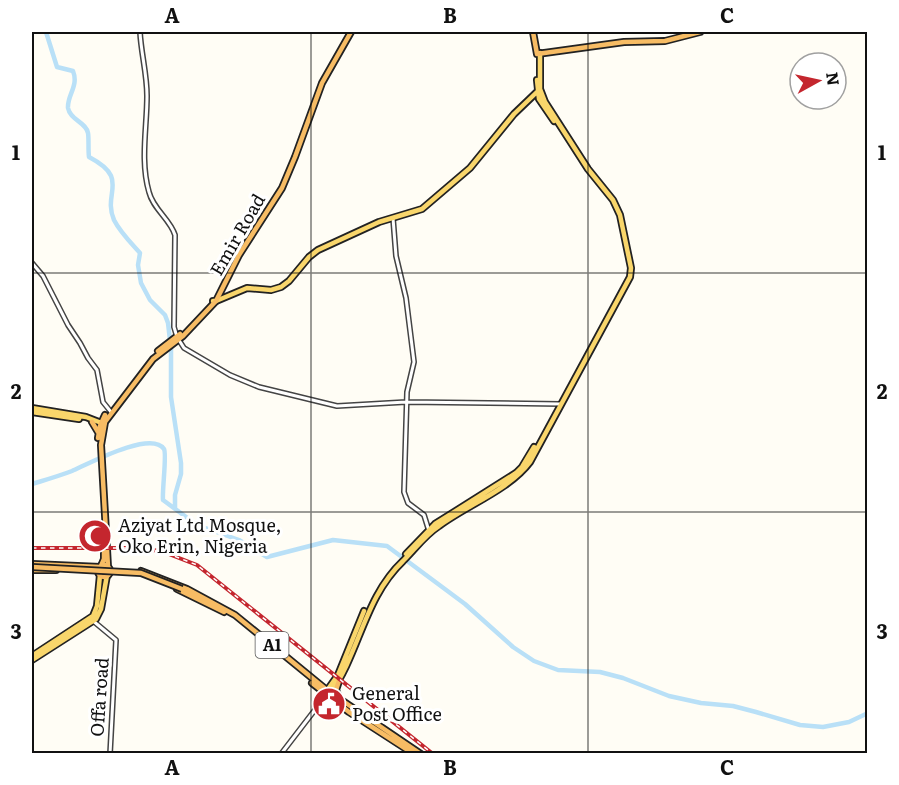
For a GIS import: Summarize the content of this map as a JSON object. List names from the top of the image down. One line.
{"streets":{"highway":["Emir Road","A1"],"street":["Offa road"]},"places":{"mosque":["Aziyat Ltd Mosque, Oko Erin, Nigeria"],"public building":["General Post Office"]},"north":"right","grid":{"columns":["A","B","C"],"rows":["1","2","3"]}}
